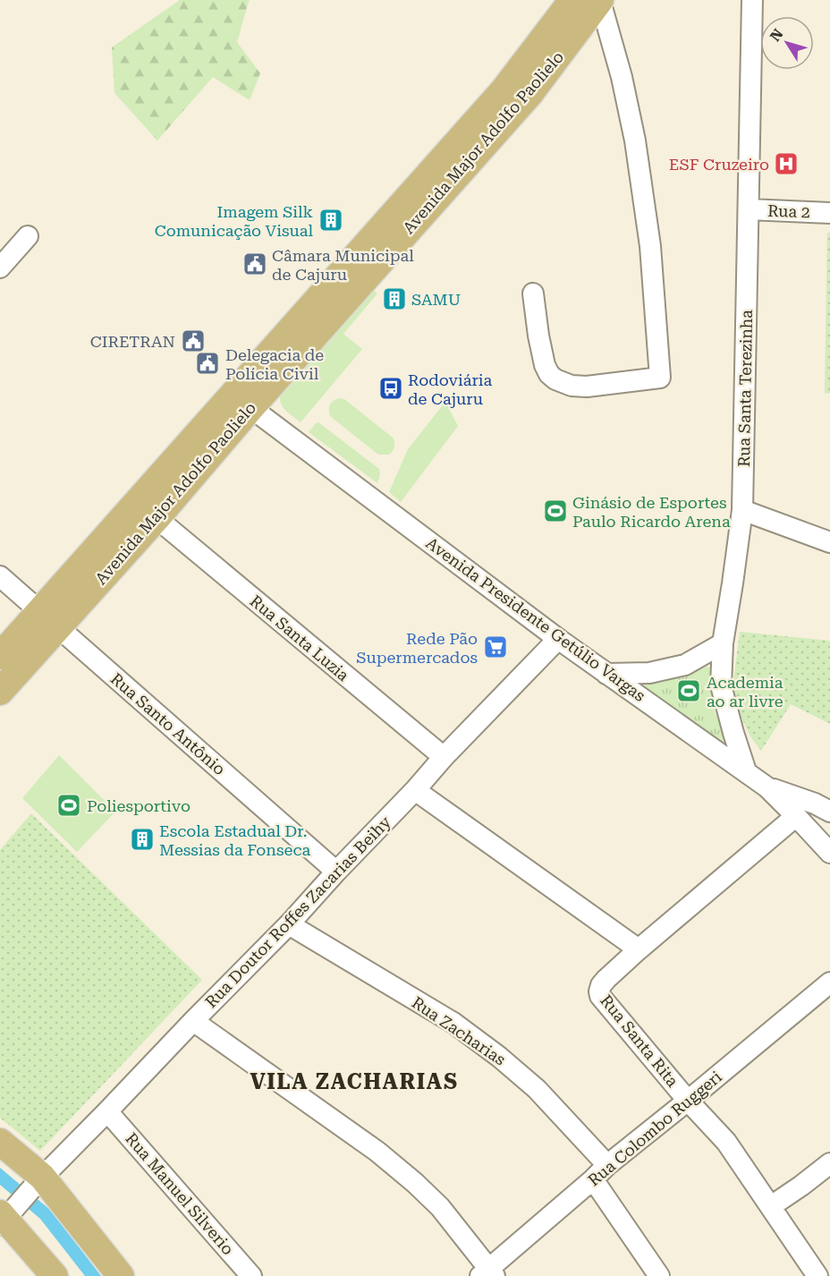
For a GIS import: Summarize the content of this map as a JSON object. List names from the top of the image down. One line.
{"streets":{"main road":["Avenida Major Adolfo Paolielo"],"street":["Rua 2","Rua Santa Terezinha","Avenida Presidente Getúlio Vargas","Rua Santa Luzia","Rua Santo Antônio","Rua Doutor Roffes Zacarias Beihy","Rua Zacharias","Rua Santa Rita","Rua Colombo Ruggeri","Rua Manuel Silverio"]},"crossings":[["Avenida Major Adolfo Paolielo","Avenida Presidente Getúlio Vargas"],["Avenida Major Adolfo Paolielo","Rua Santa Luzia"],["Avenida Major Adolfo Paolielo","Rua Santo Antônio"],["Rua 2","Rua Santa Terezinha"],["Rua Santa Terezinha","Avenida Presidente Getúlio Vargas"],["Avenida Presidente Getúlio Vargas","Rua Doutor Roffes Zacarias Beihy"],["Avenida Presidente Getúlio Vargas","Rua Santa Rita"],["Rua Santa Luzia","Rua Doutor Roffes Zacarias Beihy"],["Rua Santo Antônio","Rua Doutor Roffes Zacarias Beihy"],["Rua Doutor Roffes Zacarias Beihy","Rua Zacharias"],["Rua Doutor Roffes Zacarias Beihy","Rua Manuel Silverio"],["Rua Zacharias","Rua Colombo Ruggeri"],["Rua Santa Rita","Rua Colombo Ruggeri"]],"districts":["VILA ZACHARIAS"],"places":{"hospital":["ESF Cruzeiro"],"building":["Imagem Silk Comunicação Visual","SAMU","Escola Estadual Dr. Messias da Fonseca"],"public building":["Câmara Municipal de Cajuru","CIRETRAN","Delegacia de Polícia Civil"],"bus stop":["Rodoviária de Cajuru"],"sports":["Ginásio de Esportes Paulo Ricardo Arena","Academia ao ar livre","Poliesportivo"],"supermarket":["Rede Pão Supermercados"]},"north":"top left"}
